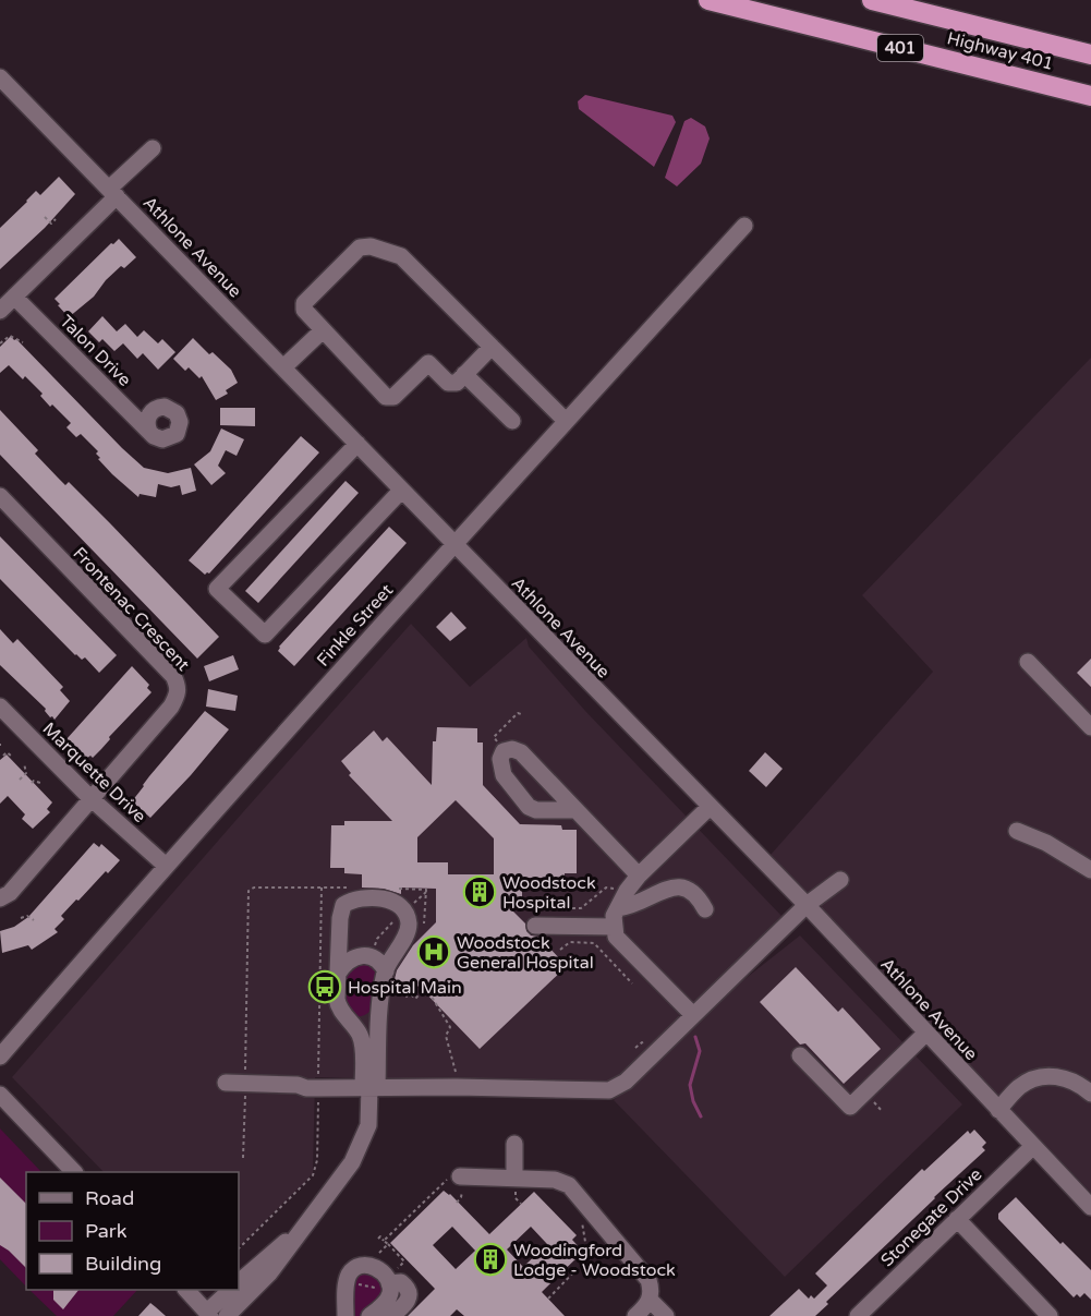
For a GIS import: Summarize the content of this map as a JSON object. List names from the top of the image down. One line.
{"streets":{"highway":["401","Highway 401"],"street":["Athlone Avenue","Talon Drive","Frontenac Crescent","Finkle Street","Marquette Drive","Stonegate Drive"]},"crossings":[["Athlone Avenue","Finkle Street"],["Athlone Avenue","Stonegate Drive"],["Frontenac Crescent","Marquette Drive"],["Finkle Street","Marquette Drive"]],"places":{"building":["Woodstock Hospital","Woodingford Lodge - Woodstock"],"hospital":["Woodstock General Hospital"],"bus stop":["Hospital Main"]},"legend":["Road","Park","Building"]}
